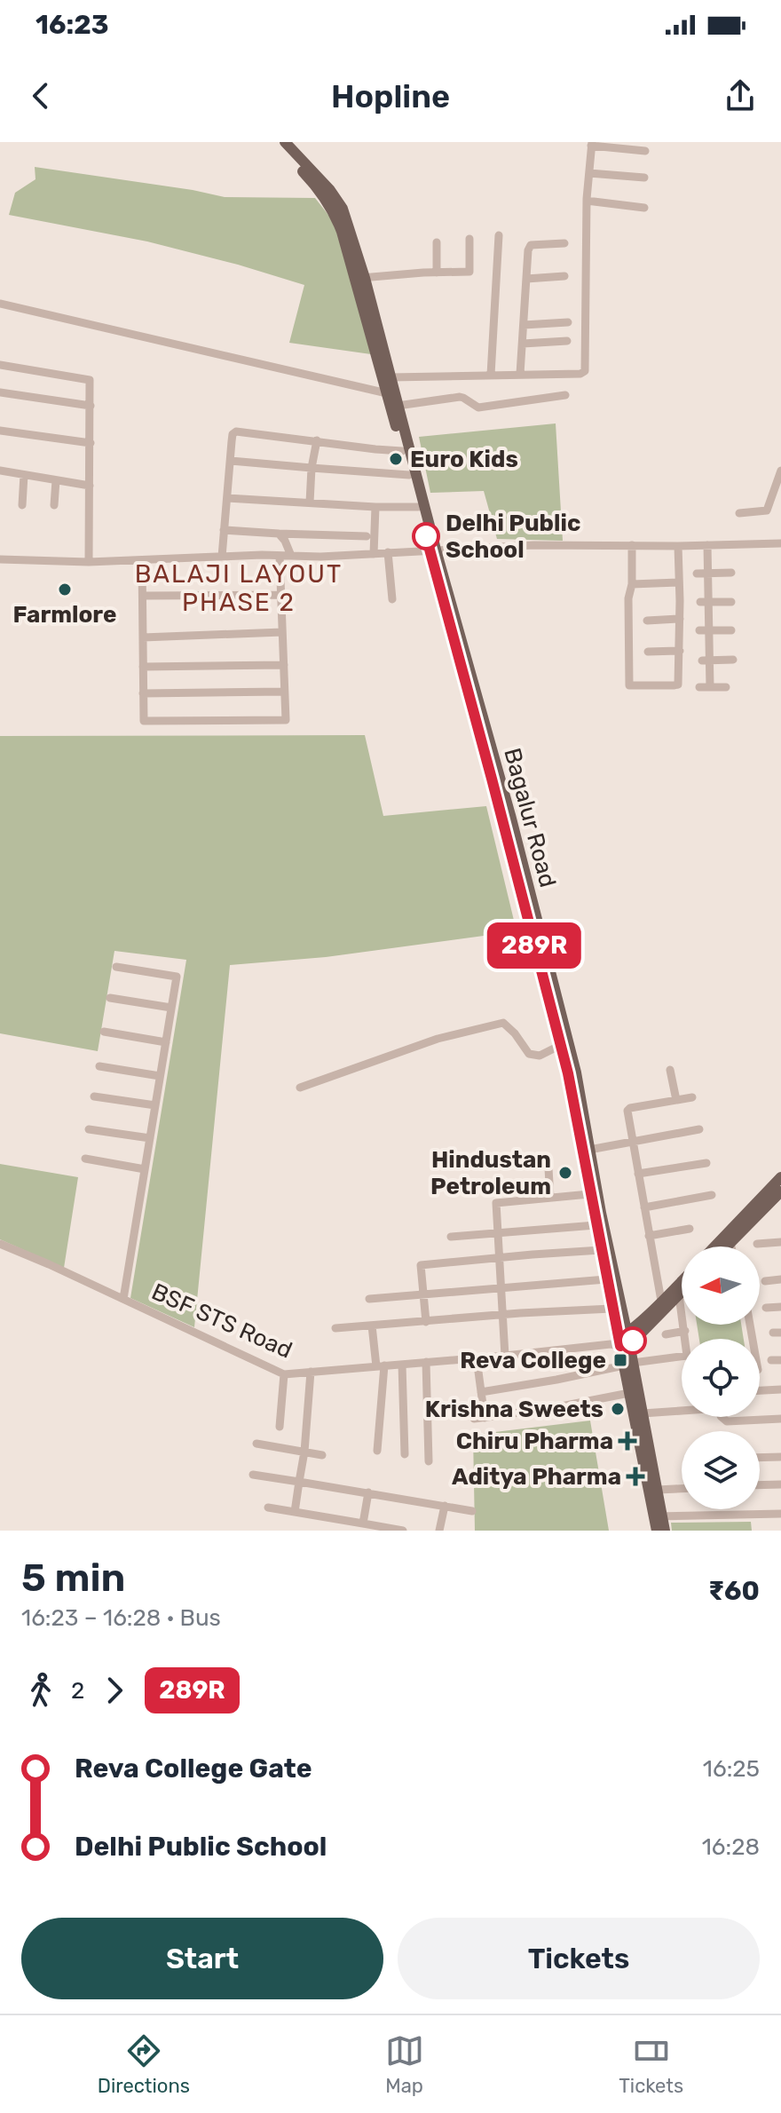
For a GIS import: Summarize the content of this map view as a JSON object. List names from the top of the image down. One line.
{"streets":{"main road":["Bagalur Road"],"street":["BSF STS Road"]},"crossings":[["Bagalur Road","BSF STS Road"]],"districts":["BALAJI LAYOUT PHASE 2"],"places":{"other":["Euro Kids","Delhi Public School","Farmlore","Hindustan Petroleum","Krishna Sweets"],"transit":["Reva College"],"health":["Chiru Pharma","Aditya Pharma"]},"lines":["bus line 289R"],"north":"left","page":{"status":"16:23","header":"Hopline","on_map":"289R","heading":["5 min","16:23 – 16:28 · Bus","₹60"],"legs":["2","289R"],"list":[{"name":"Reva College Gate","value":"16:25"},{"name":"Delhi Public School","value":"16:28"}],"buttons":["Start","Tickets"],"tabs":["Directions","Map","Tickets"]}}
